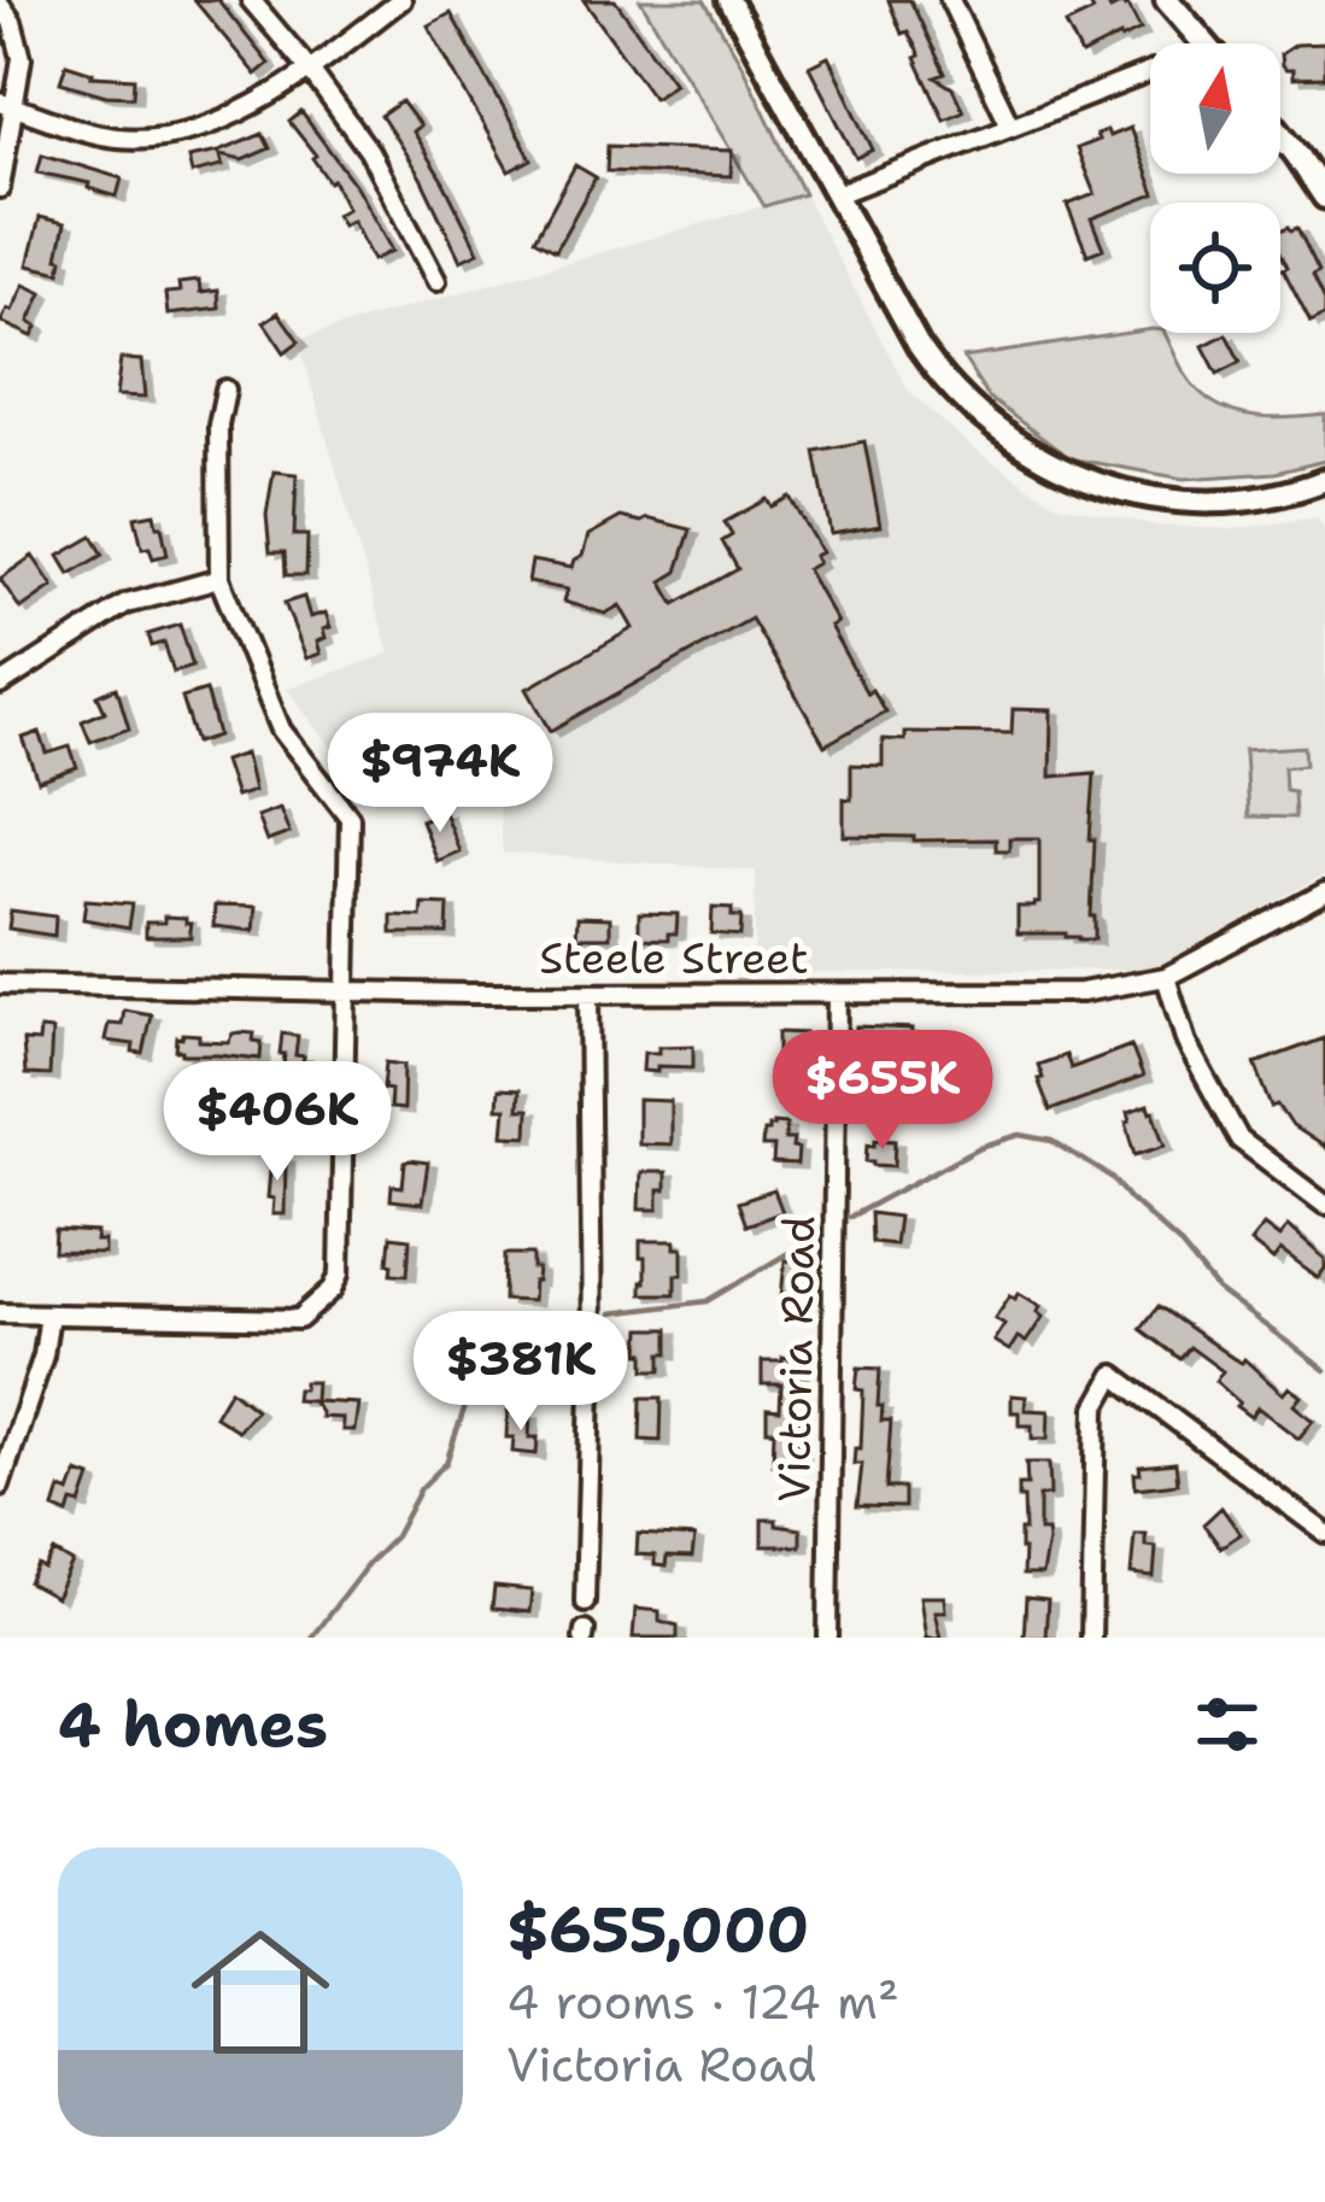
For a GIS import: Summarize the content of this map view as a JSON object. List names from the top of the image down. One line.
{"streets":{"street":["Steele Street","Victoria Road"]},"crossings":[["Steele Street","Victoria Road"]],"north":"top","page":{"price":["$974K","$655K","$406K","$381K"],"heading":"4 homes","list":[{"name":"$655,000","note":"4 rooms · 124 m² · Victoria Road"}]}}
